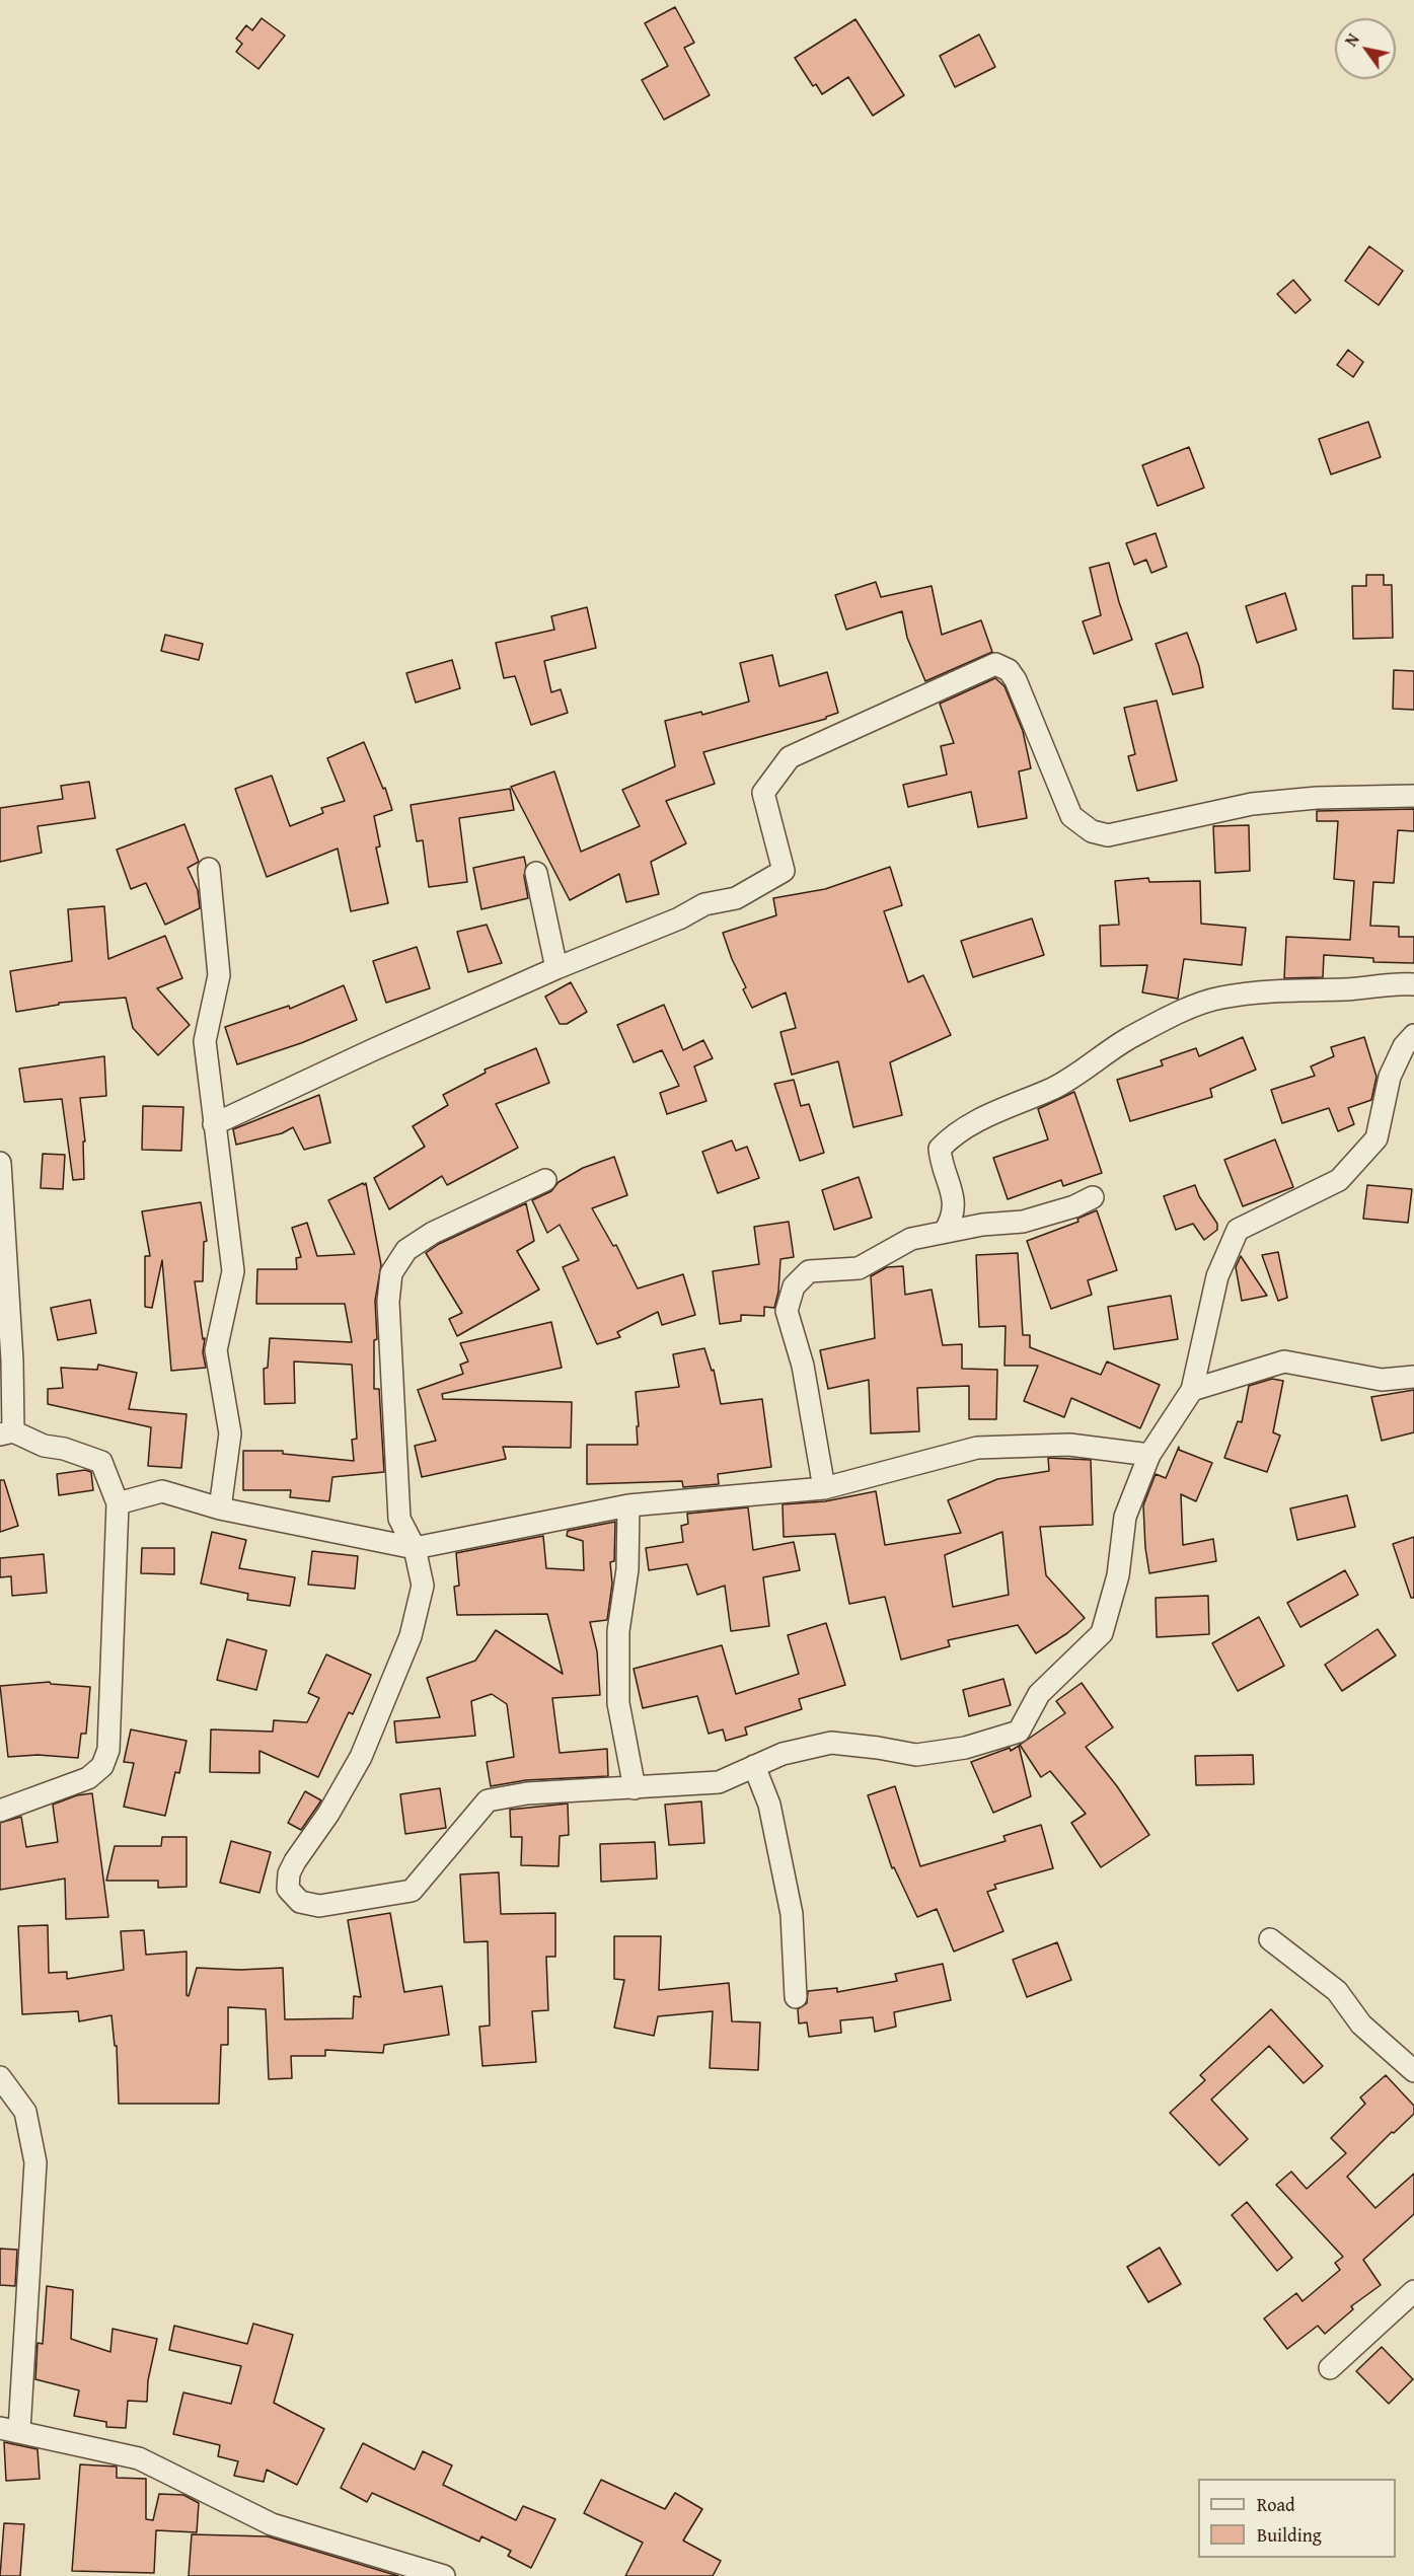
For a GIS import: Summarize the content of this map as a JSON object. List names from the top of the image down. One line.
{"legend":["Road","Building"],"north":"top left"}
